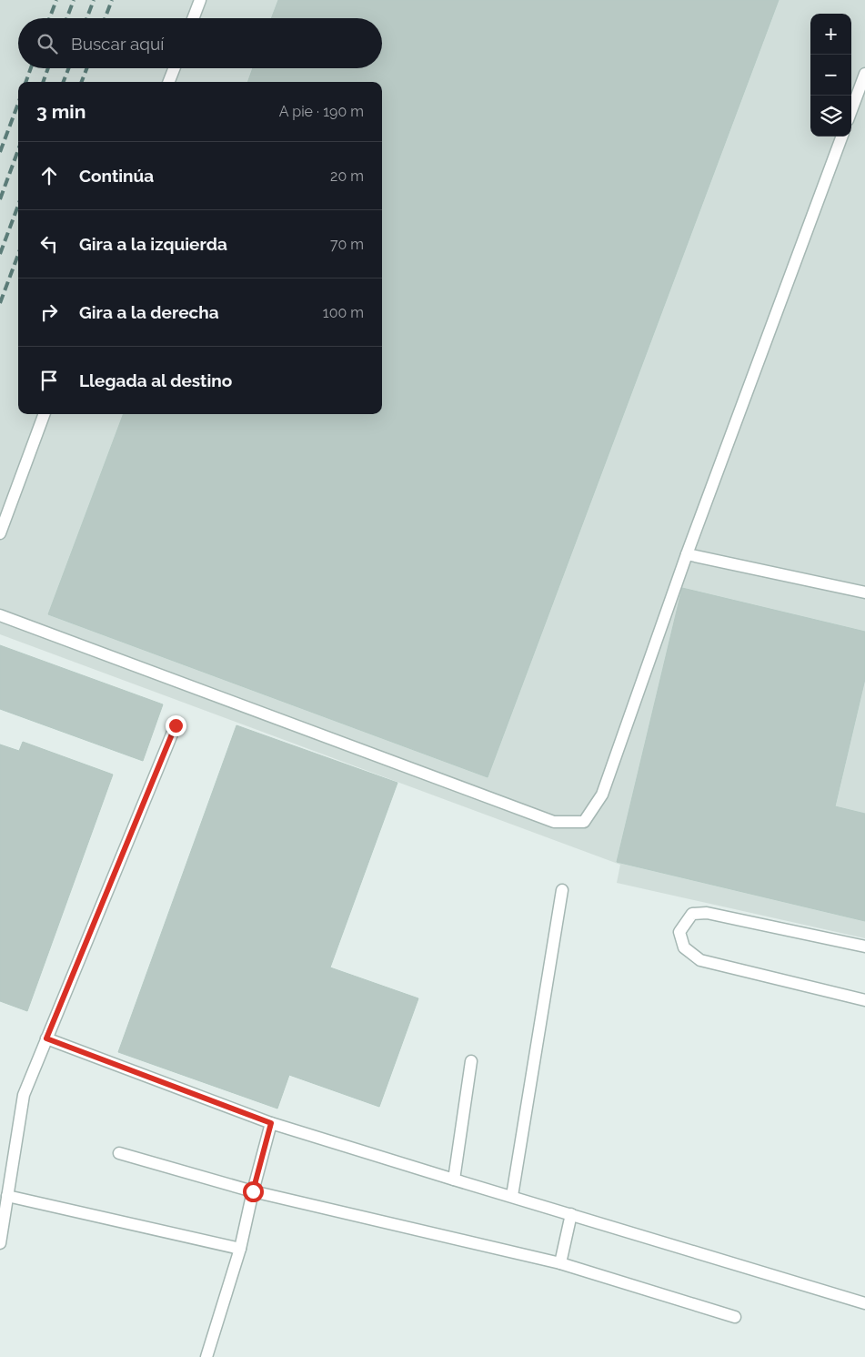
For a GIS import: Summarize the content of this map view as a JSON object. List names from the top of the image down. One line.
{"page":{"map_buttons":["+","−"],"search":"Buscar aquí","heading":["3 min","A pie · 190 m"],"list":[["Continúa","20 m"],["Gira a la izquierda","70 m"],["Gira a la derecha","100 m"],"Llegada al destino"]}}
